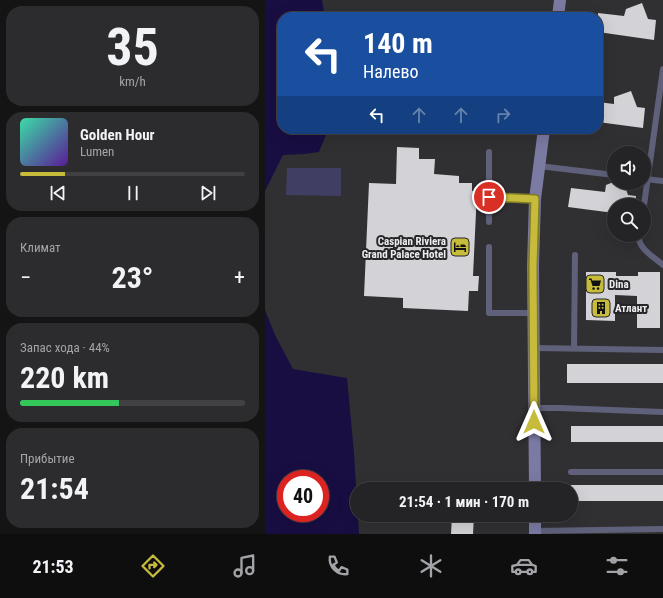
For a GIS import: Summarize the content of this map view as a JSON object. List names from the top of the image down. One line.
{"places":{"hotel":["Caspian Riviera Grand Palace Hotel"],"supermarket":["Dina"],"building":["Атлант"]},"page":{"tile":[["35","km/h"],"Климат",["Запас хода · 44%","220 km"],["Прибытие","21:54"]],"turn":["140 m","Налево"],"song":["Golden Hour","Lumen"],"heat":["−","23°","+"],"limit":"40","trip":"21:54 · 1 мин · 170 m","tabs":"21:53"}}
